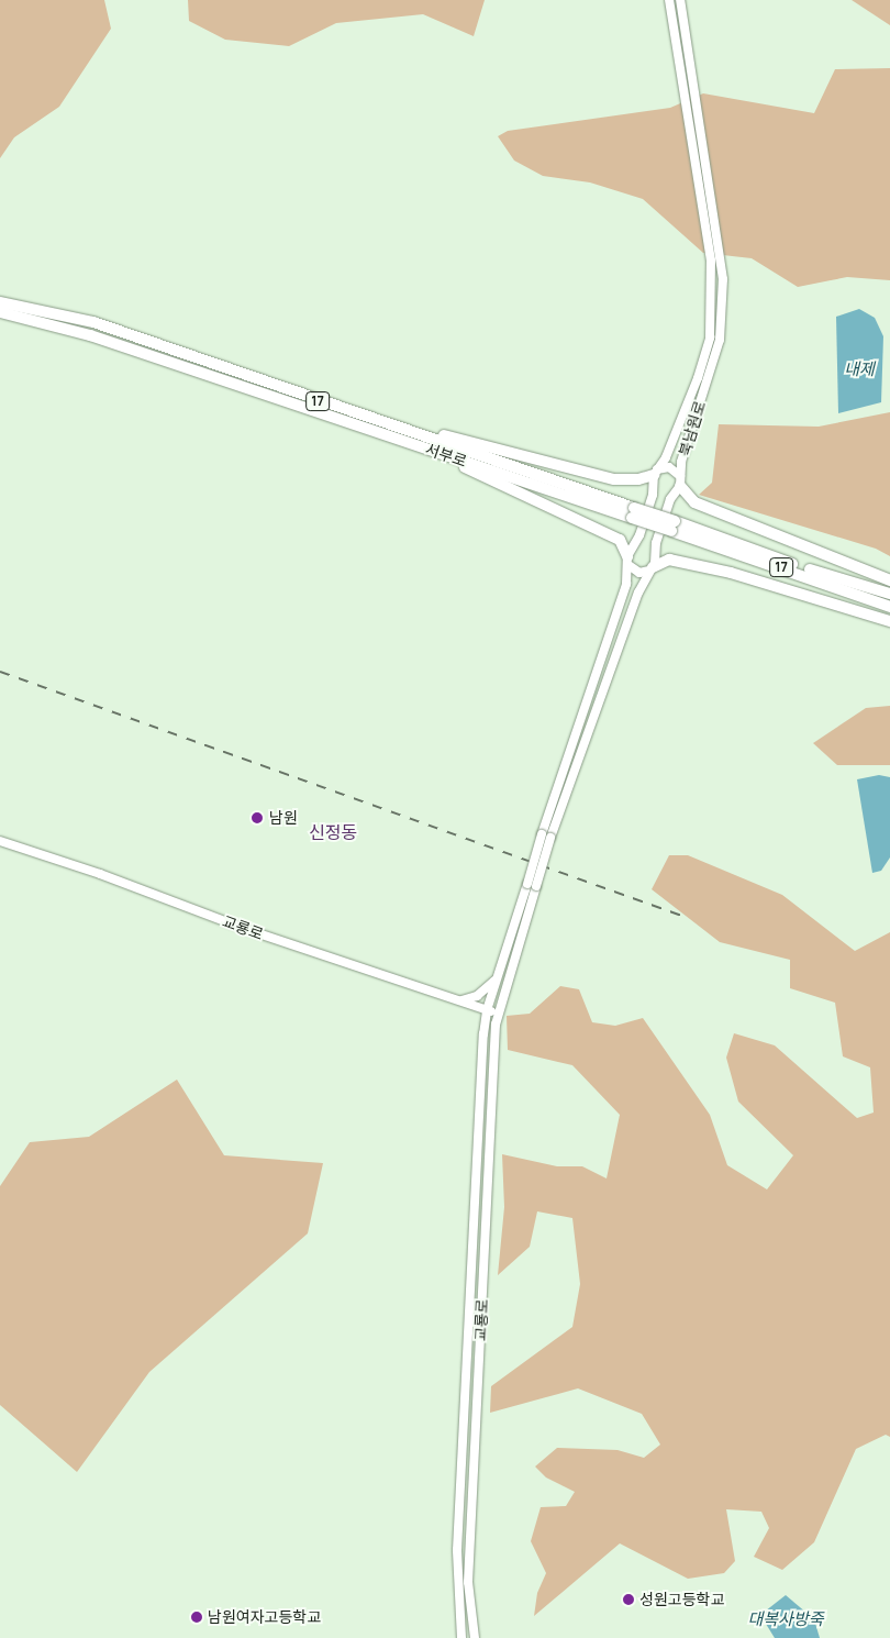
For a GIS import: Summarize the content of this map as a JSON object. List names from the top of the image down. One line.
{"streets":{"highway":["17","서부로"],"street":["북남원로","교룡로"]},"districts":["신정동"],"water":["내제","대복사방죽"],"places":["남원","성원고등학교","남원여자고등학교"]}
